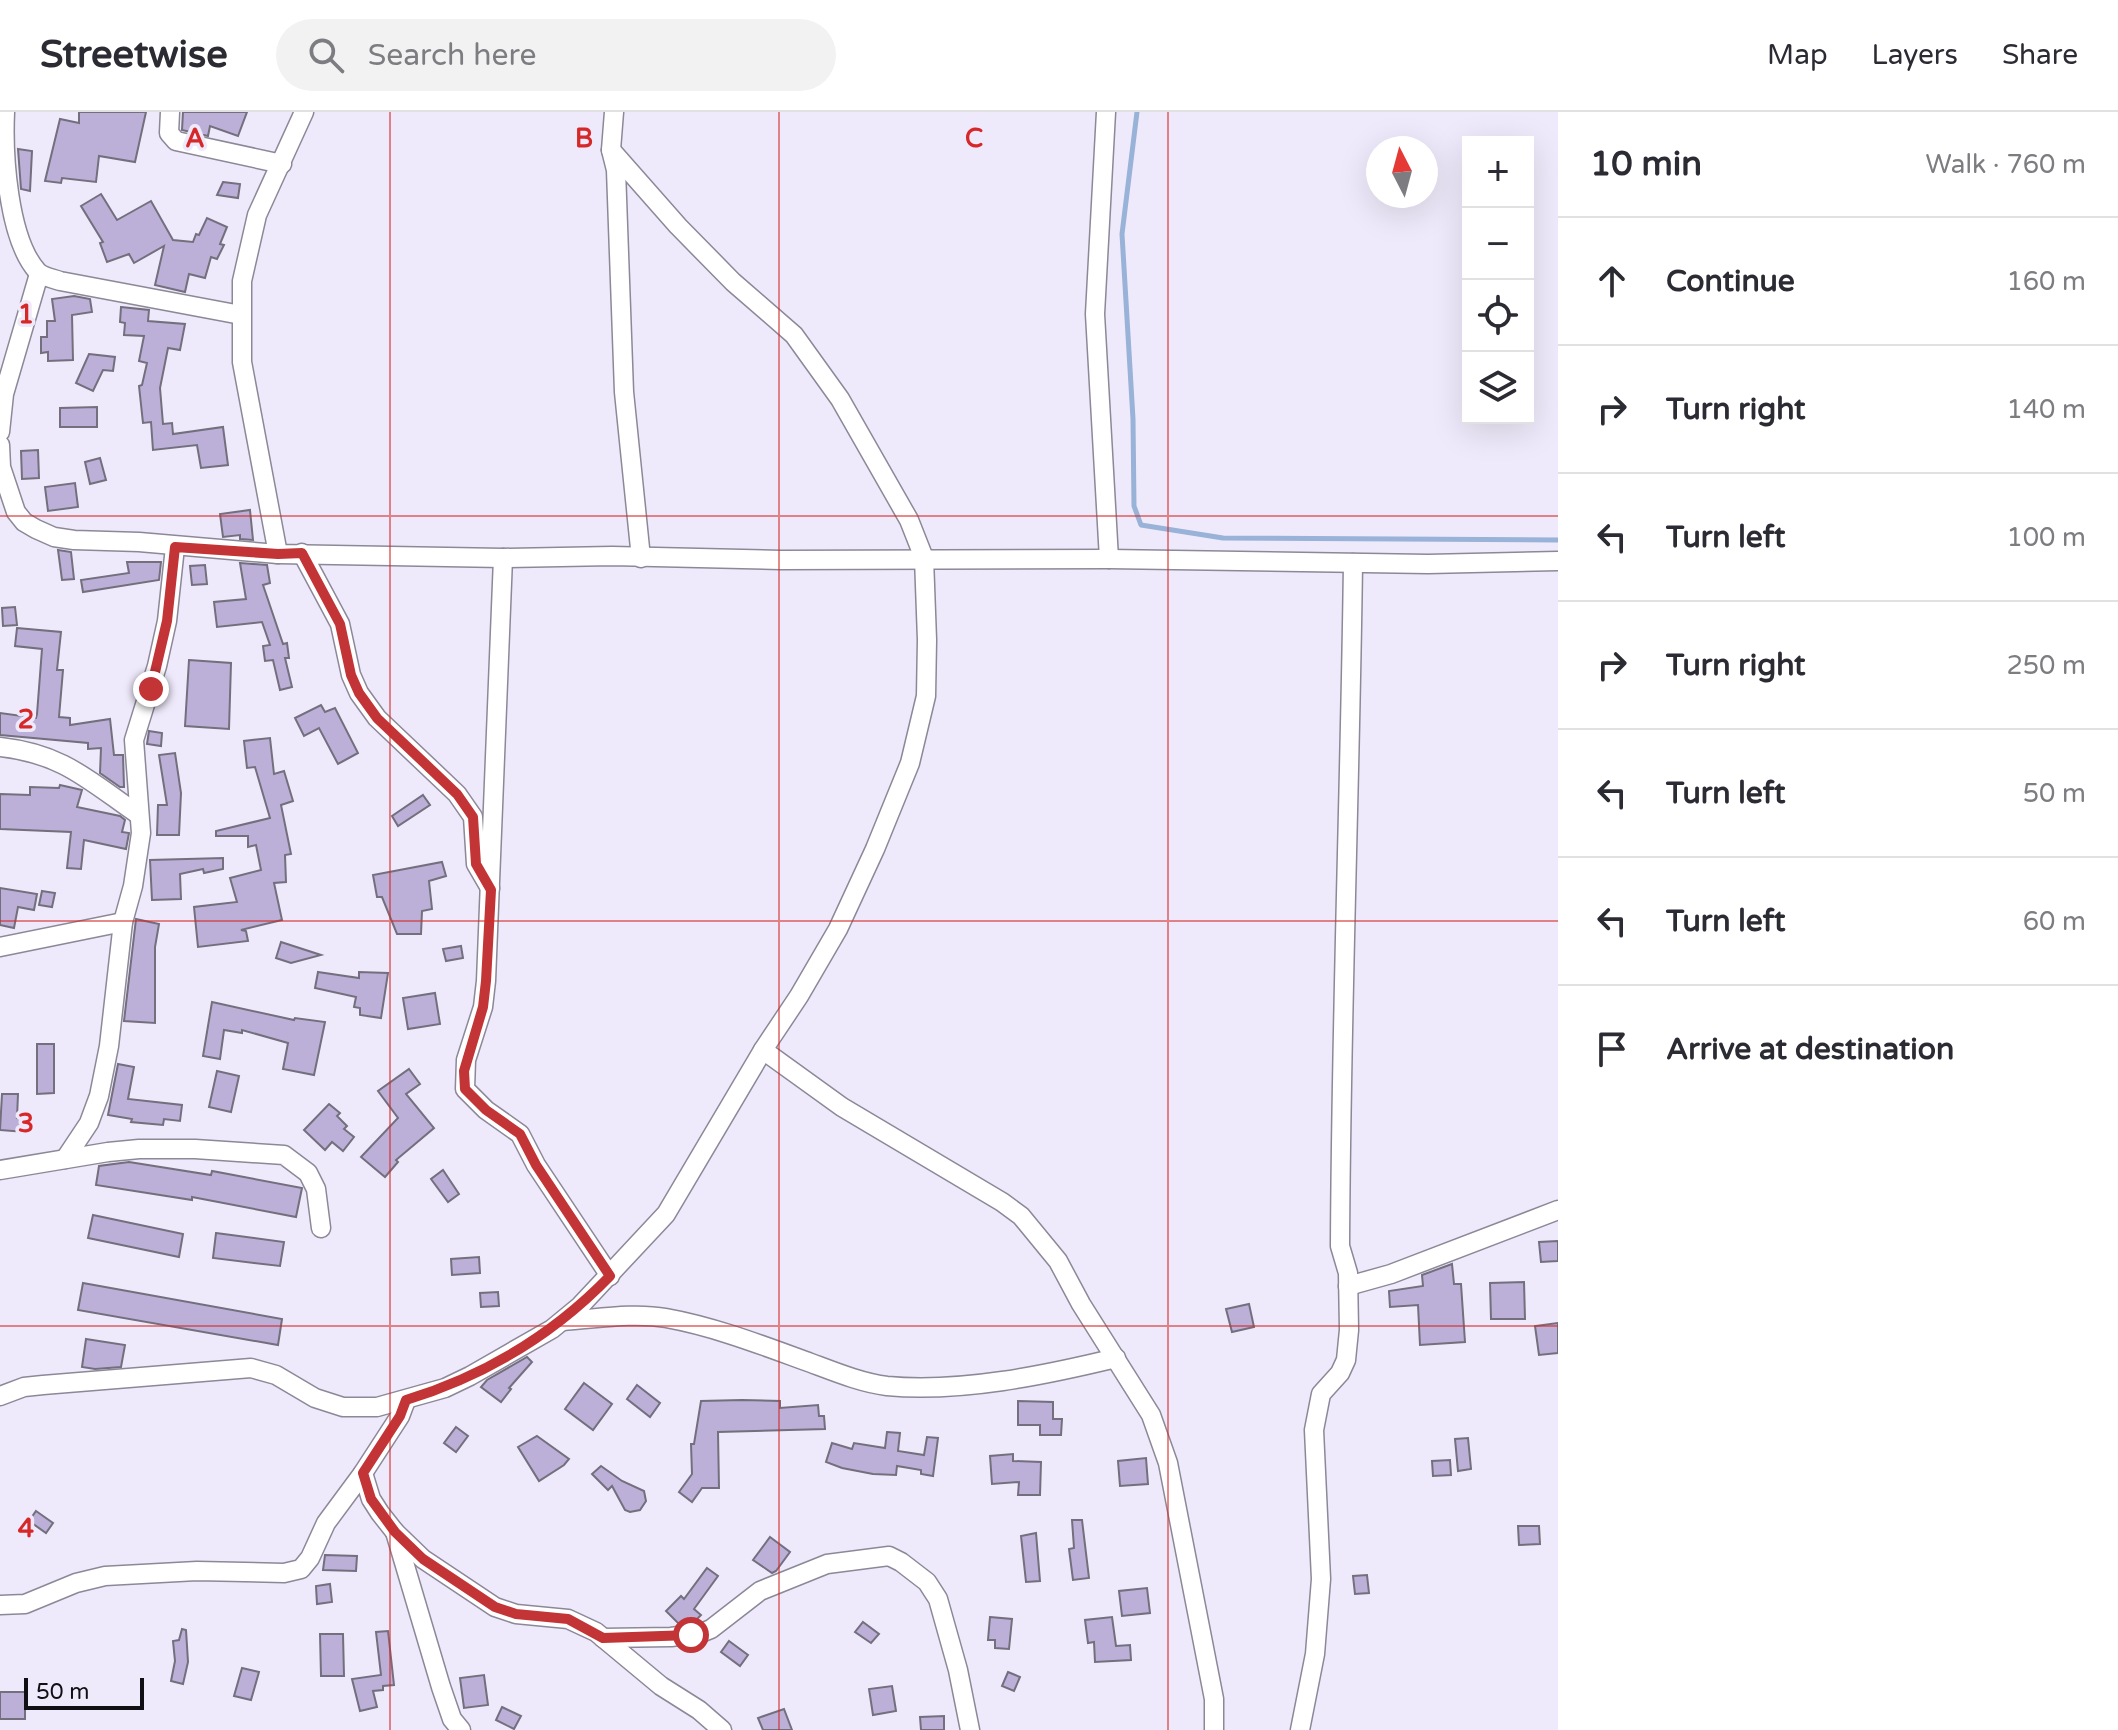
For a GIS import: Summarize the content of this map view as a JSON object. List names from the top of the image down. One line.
{"scale_bar":"50 m","north":"top","page":{"header":"Streetwise","search":"Search here","nav":["Map","Layers","Share"],"heading":["10 min","Walk · 760 m"],"map_buttons":["+","−"],"list":[["Continue","160 m"],["Turn right","140 m"],["Turn left","100 m"],["Turn right","250 m"],["Turn left","50 m"],["Turn left","60 m"],"Arrive at destination"],"scale":"50 m"},"grid":{"columns":["A","B","C"],"rows":["1","2","3","4"]}}
